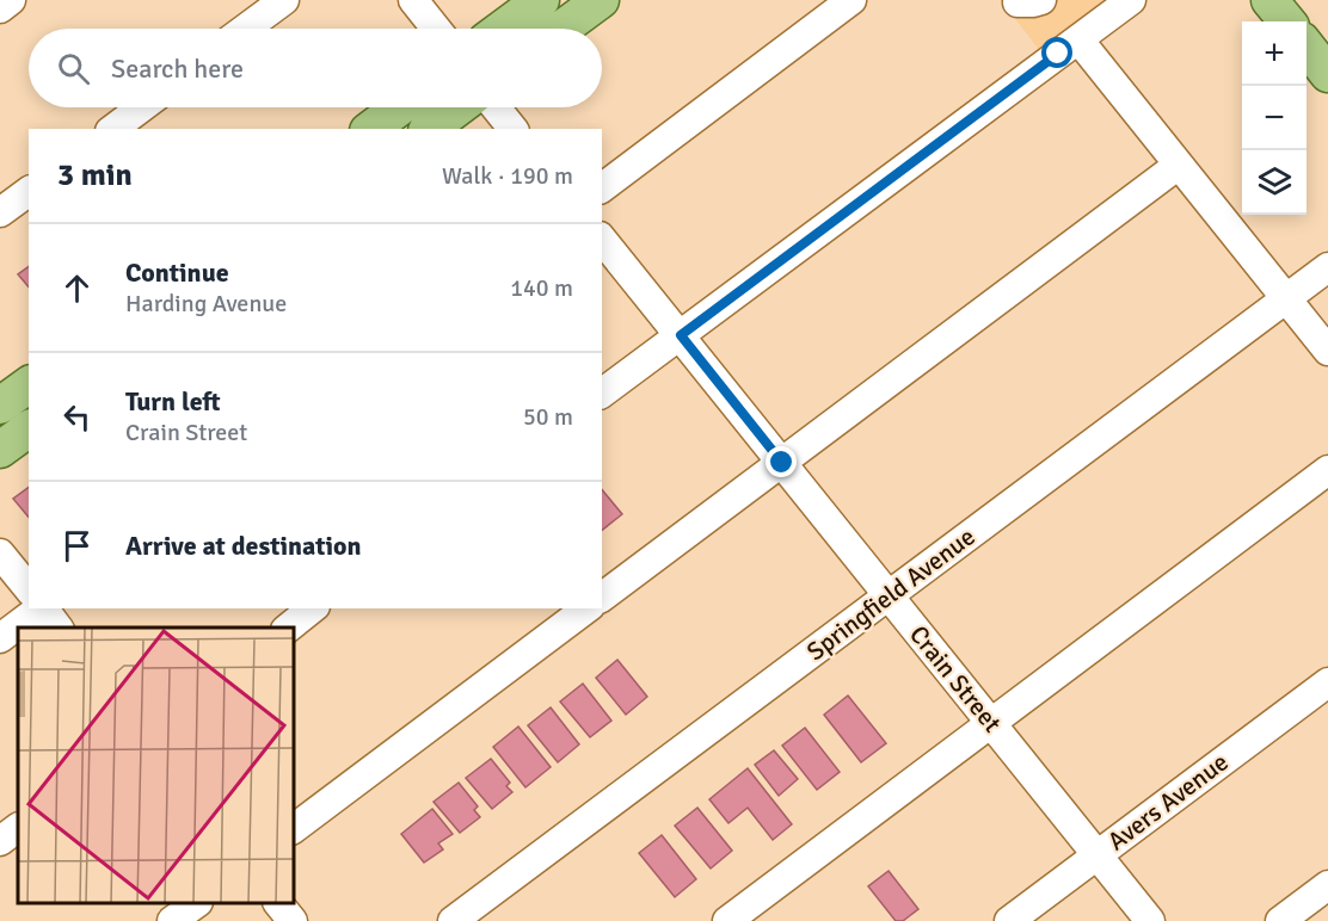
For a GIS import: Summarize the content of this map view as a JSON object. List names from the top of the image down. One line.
{"streets":{"street":["Springfield Avenue","Crain Street","Avers Avenue"]},"crossings":[["Springfield Avenue","Crain Street"],["Crain Street","Avers Avenue"]],"page":{"map_buttons":["+","−"],"search":"Search here","heading":["3 min","Walk · 190 m"],"list":[["Continue","Harding Avenue","140 m"],["Turn left","Crain Street","50 m"],"Arrive at destination"]}}
